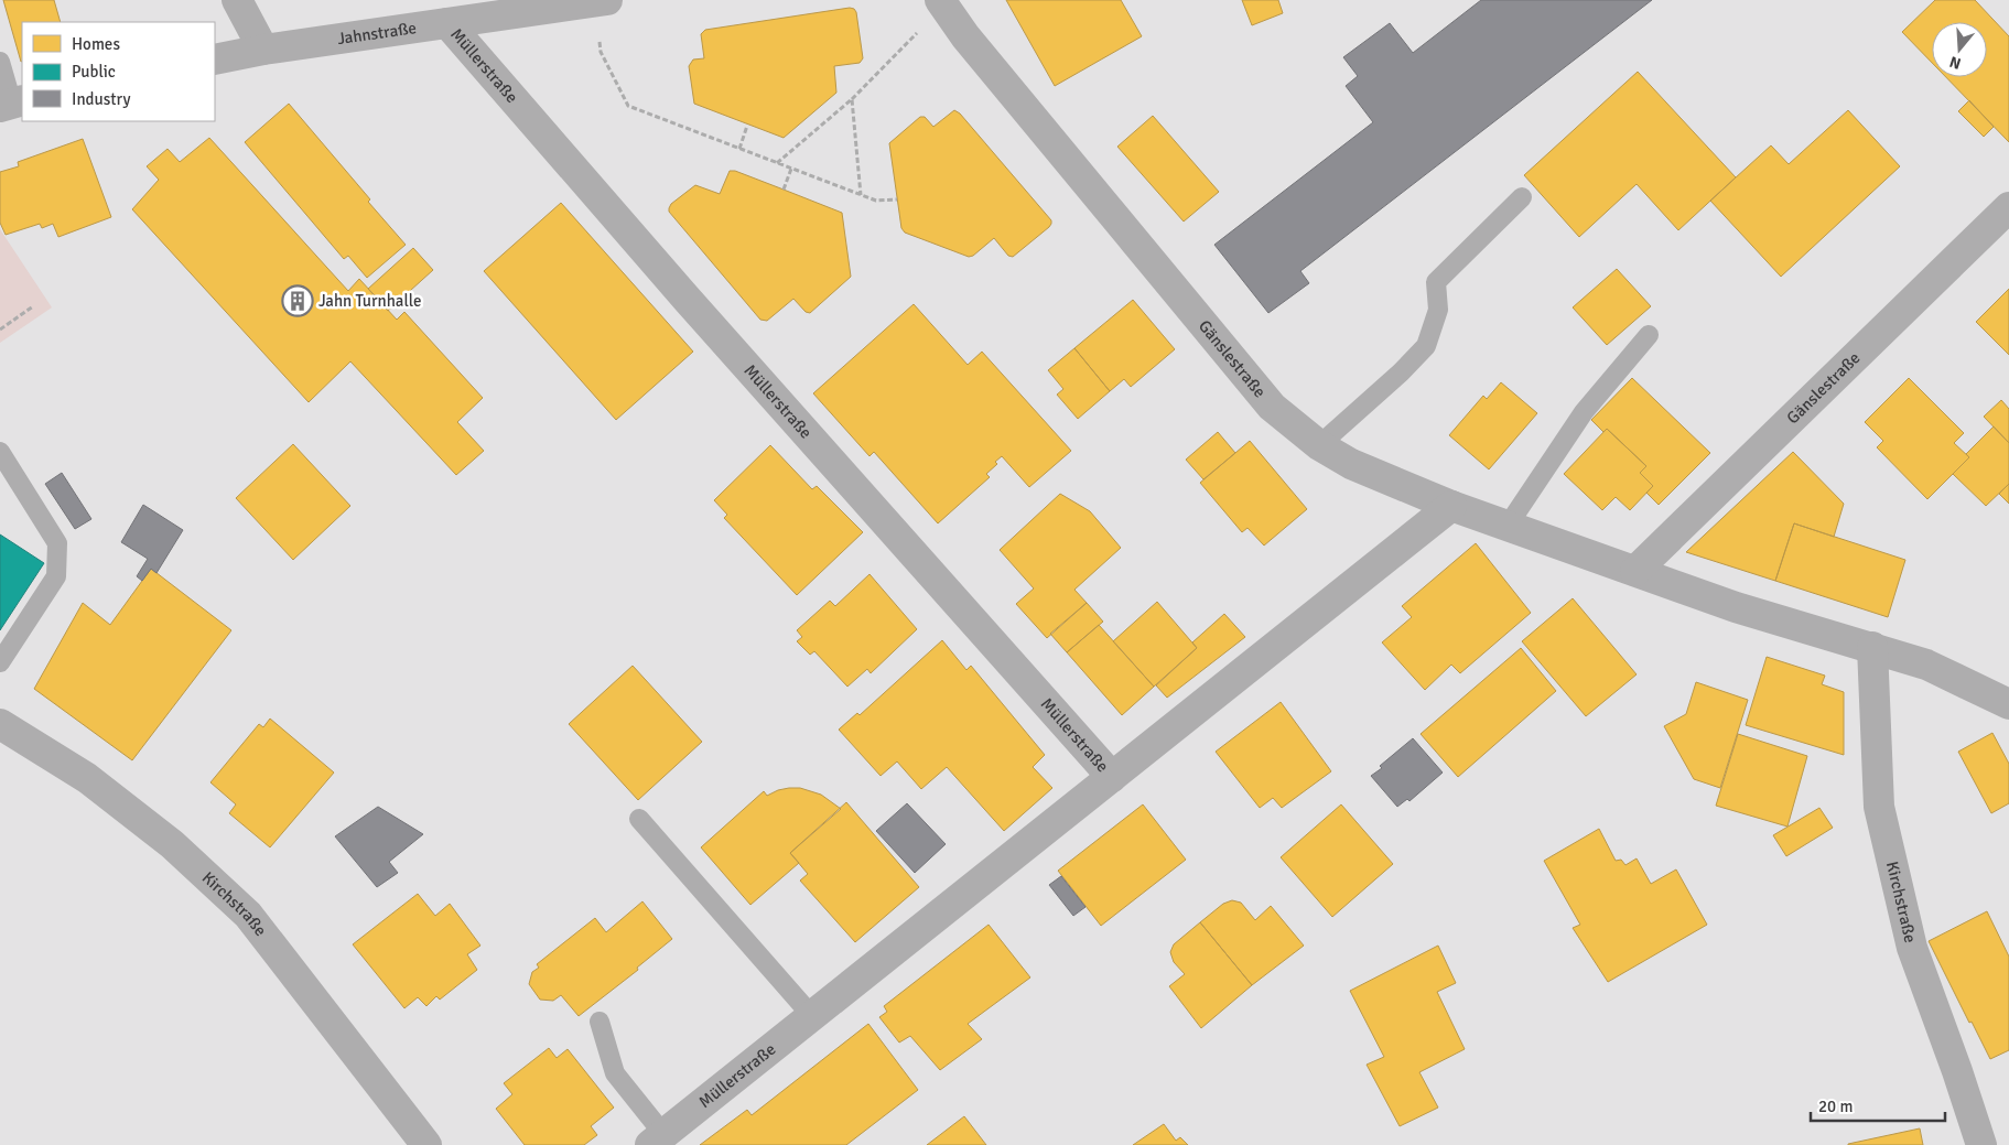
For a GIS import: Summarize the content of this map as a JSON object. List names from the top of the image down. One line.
{"streets":{"street":["Jahnstraße","Müllerstraße","Gänslestraße","Kirchstraße"]},"crossings":[["Jahnstraße","Müllerstraße"],["Müllerstraße","Gänslestraße"],["Gänslestraße","Kirchstraße"]],"places":{"building":["Jahn Turnhalle"]},"legend":["Homes","Public","Industry"],"scale_bar":"20 m","north":"bottom"}
